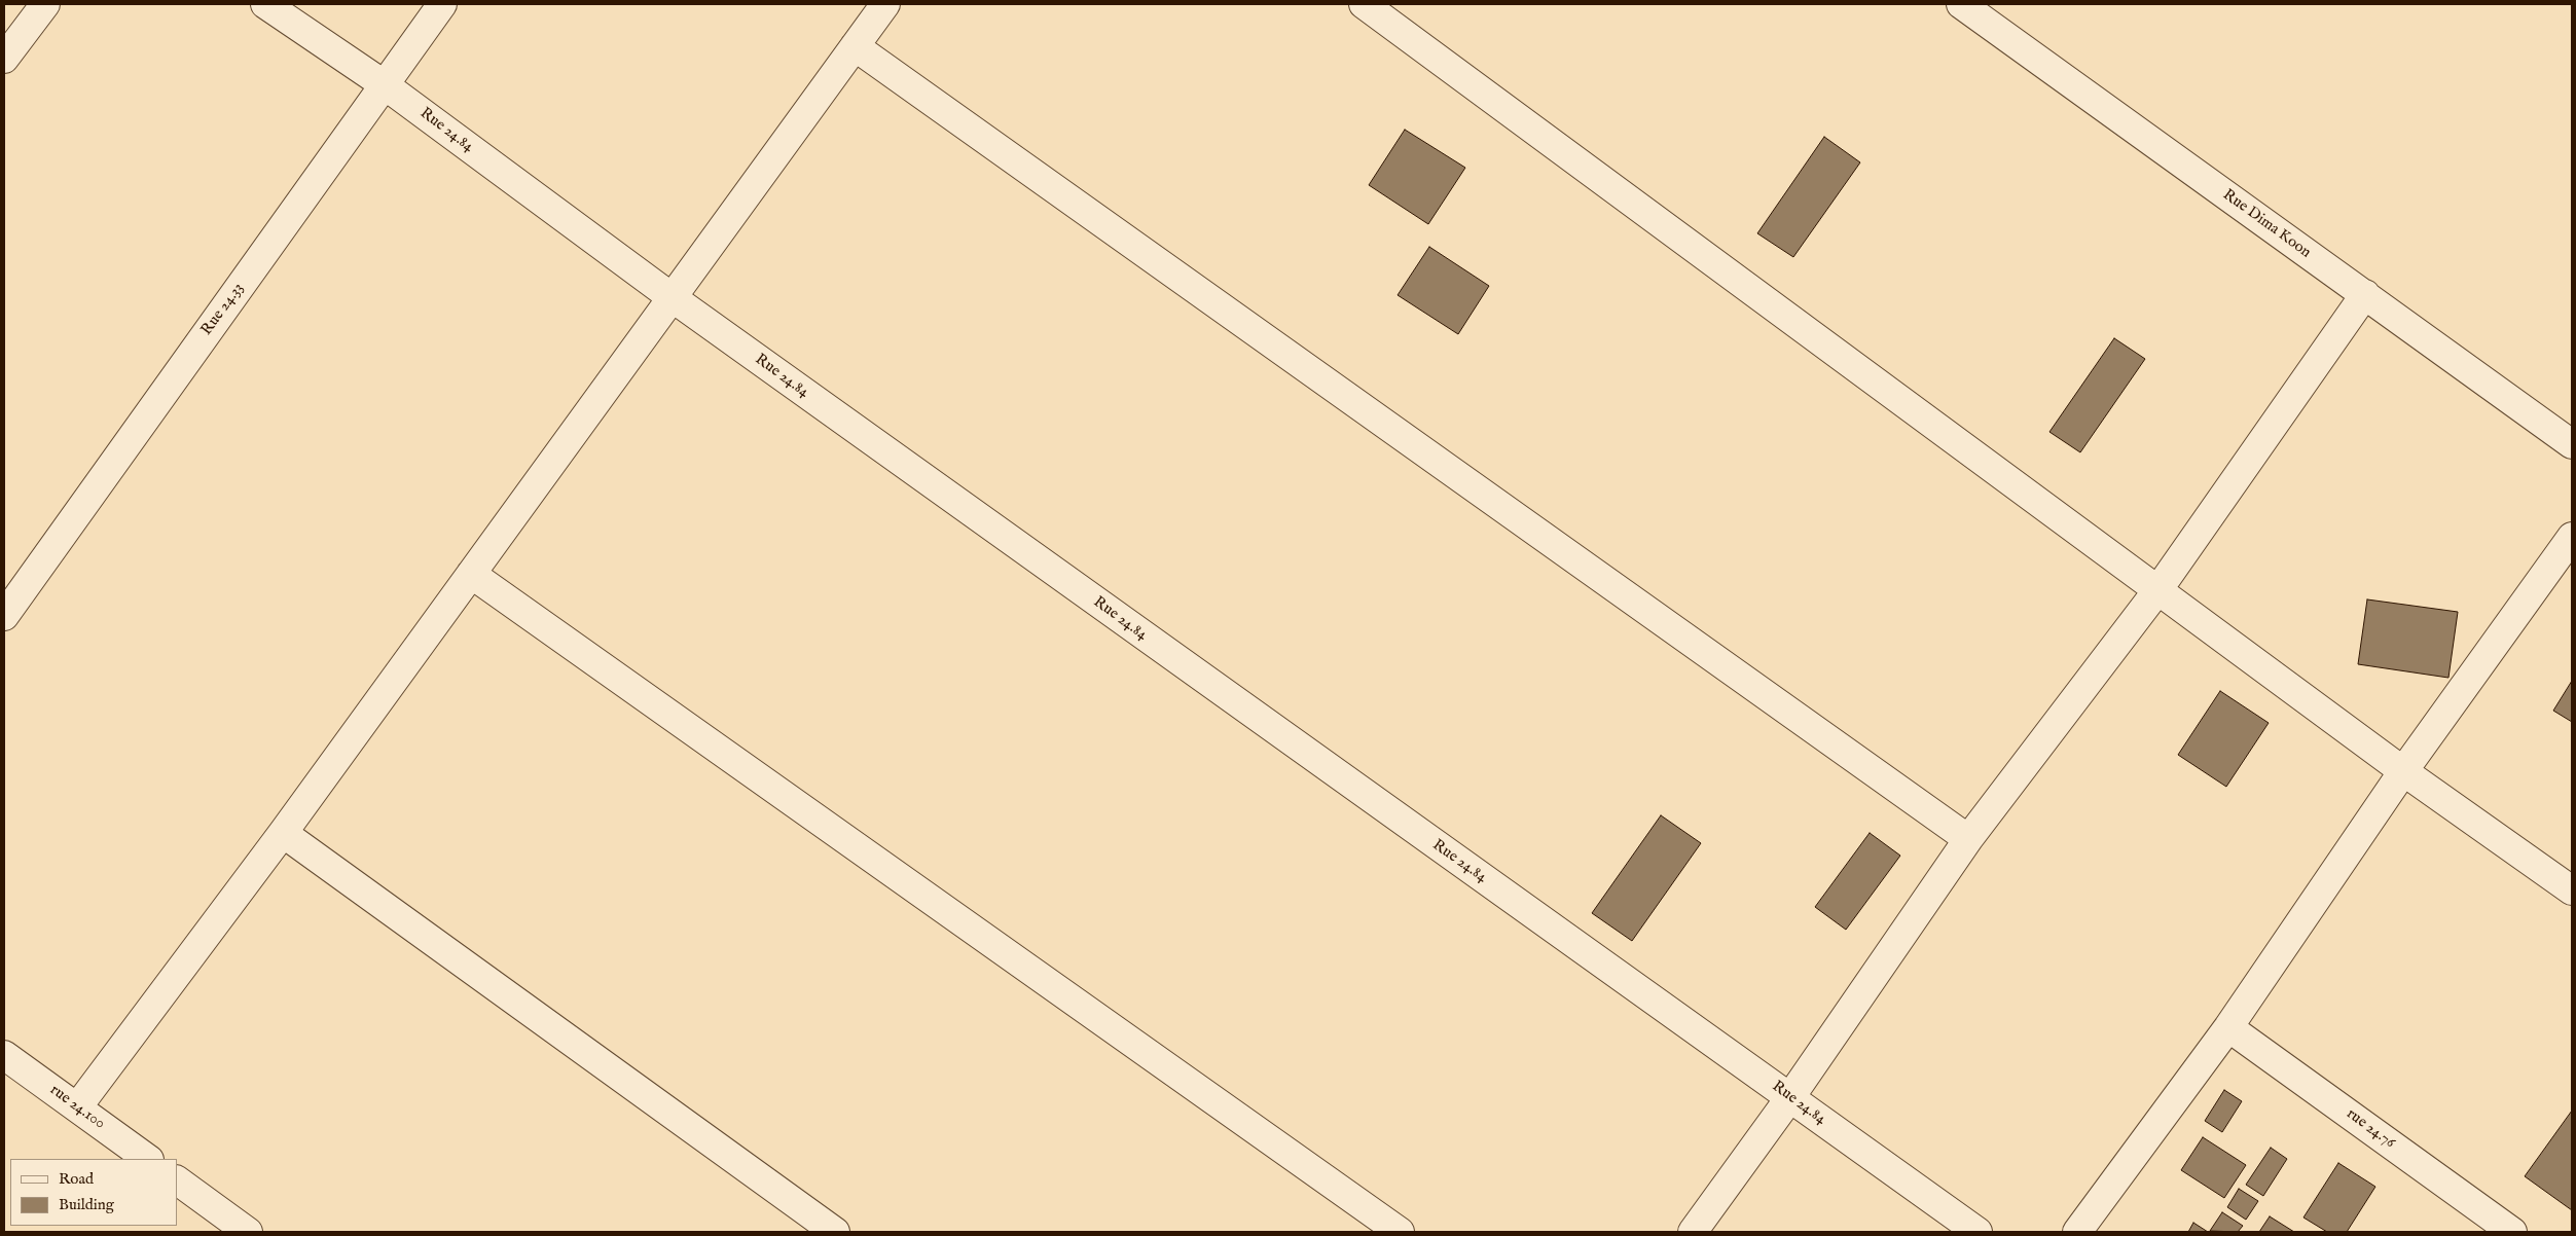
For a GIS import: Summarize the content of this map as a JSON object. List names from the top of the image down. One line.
{"streets":{"street":["Rue 24.84","Rue Dima Koon","Rue 24.33","rue 24.100","rue 24.76"]},"crossings":[["Rue 24.84","Rue 24.33"]],"legend":["Road","Building"]}
